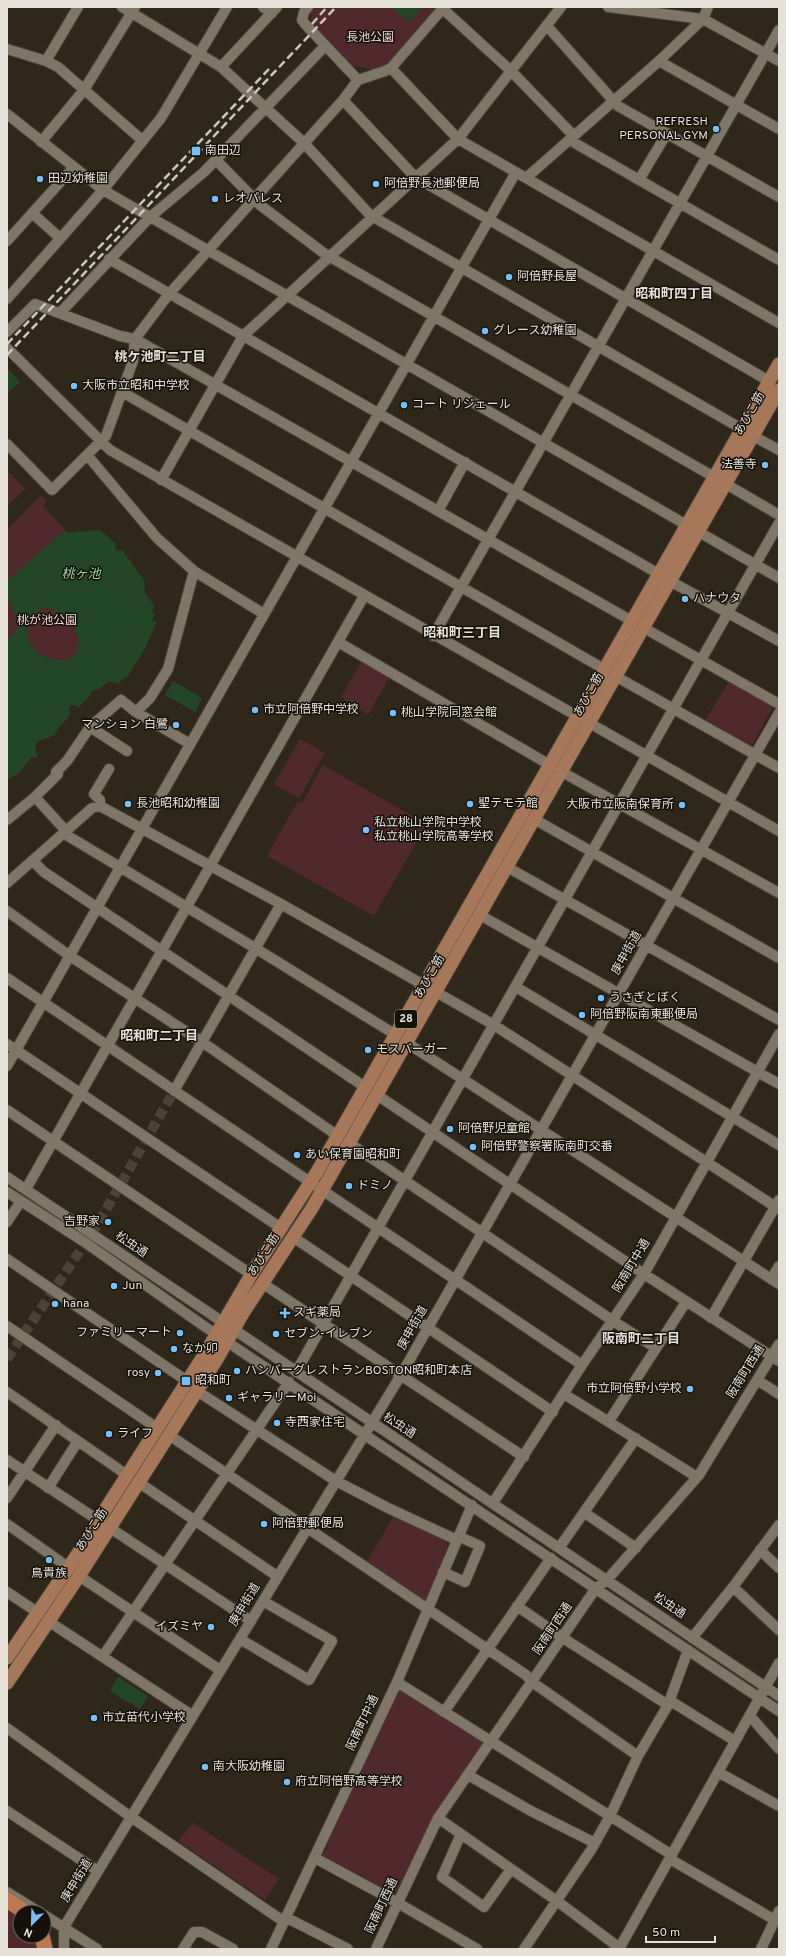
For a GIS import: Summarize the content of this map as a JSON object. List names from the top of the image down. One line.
{"streets":{"main road":["あびこ筋","28"],"street":["庚申街道","松虫通","阪南町中通","阪南町西通"]},"crossings":[["あびこ筋","松虫通"],["庚申街道","松虫通"],["松虫通","阪南町中通"],["松虫通","阪南町西通"]],"districts":["昭和町四丁目","桃ケ池町二丁目","昭和町三丁目","昭和町二丁目","阪南町二丁目"],"water":["桃ヶ池"],"parks":["長池公園","桃が池公園"],"places":{"other":["REFRESH PERSONAL GYM","田辺幼稚園","阿倍野長池郵便局","レオパレス","阿倍野長屋","グレース幼稚園","大阪市立昭和中学校","コート リジェール","法善寺","ハナウタ","市立阿倍野中学校","桃山学院同窓会館","マンション 白鷺","長池昭和幼稚園","聖テモテ館","大阪市立阪南保育所","私立桃山学院中学校 私立桃山学院高等学校","うさぎとぼく","阿倍野阪南東郵便局","モスバーガー","阿倍野児童館","阿倍野警察署阪南町交番","あい保育園昭和町","ドミノ","吉野家","Jun","hana","ファミリーマート","セブン-イレブン","なか卯","ハンバーグレストランBOSTON昭和町本店","rosy","市立阿倍野小学校","ギャラリーMoi","寺西家住宅","ライフ","阿倍野郵便局","鳥貴族","イズミヤ","市立苗代小学校","南大阪幼稚園","府立阿倍野高等学校"],"transit":["南田辺","昭和町"],"health":["スギ薬局"]},"scale_bar":"50 m","north":"bottom left"}
